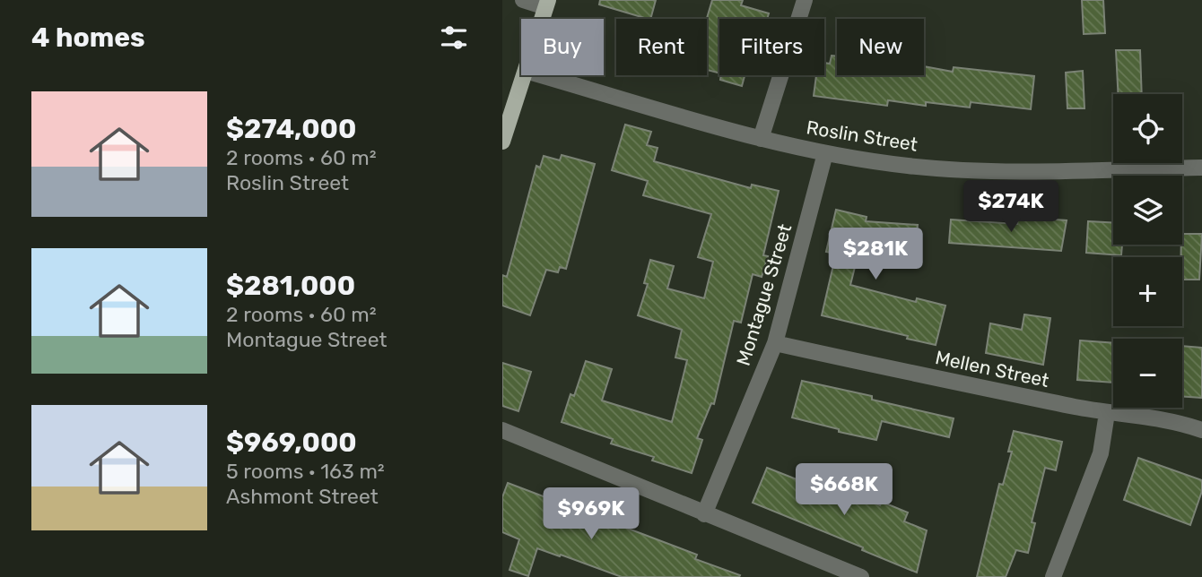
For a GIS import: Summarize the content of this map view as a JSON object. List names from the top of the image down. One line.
{"streets":{"street":["Roslin Street","Montague Street","Mellen Street"]},"crossings":[["Roslin Street","Montague Street"],["Montague Street","Mellen Street"]],"page":{"heading":"4 homes","chip":["Buy","Rent","Filters","New"],"list":[{"name":"$274,000","note":"2 rooms · 60 m² · Roslin Street"},{"name":"$281,000","note":"2 rooms · 60 m² · Montague Street"},{"name":"$969,000","note":"5 rooms · 163 m² · Ashmont Street"}],"map_buttons":["+","−"],"price":["$274K","$281K","$668K","$969K"]}}
